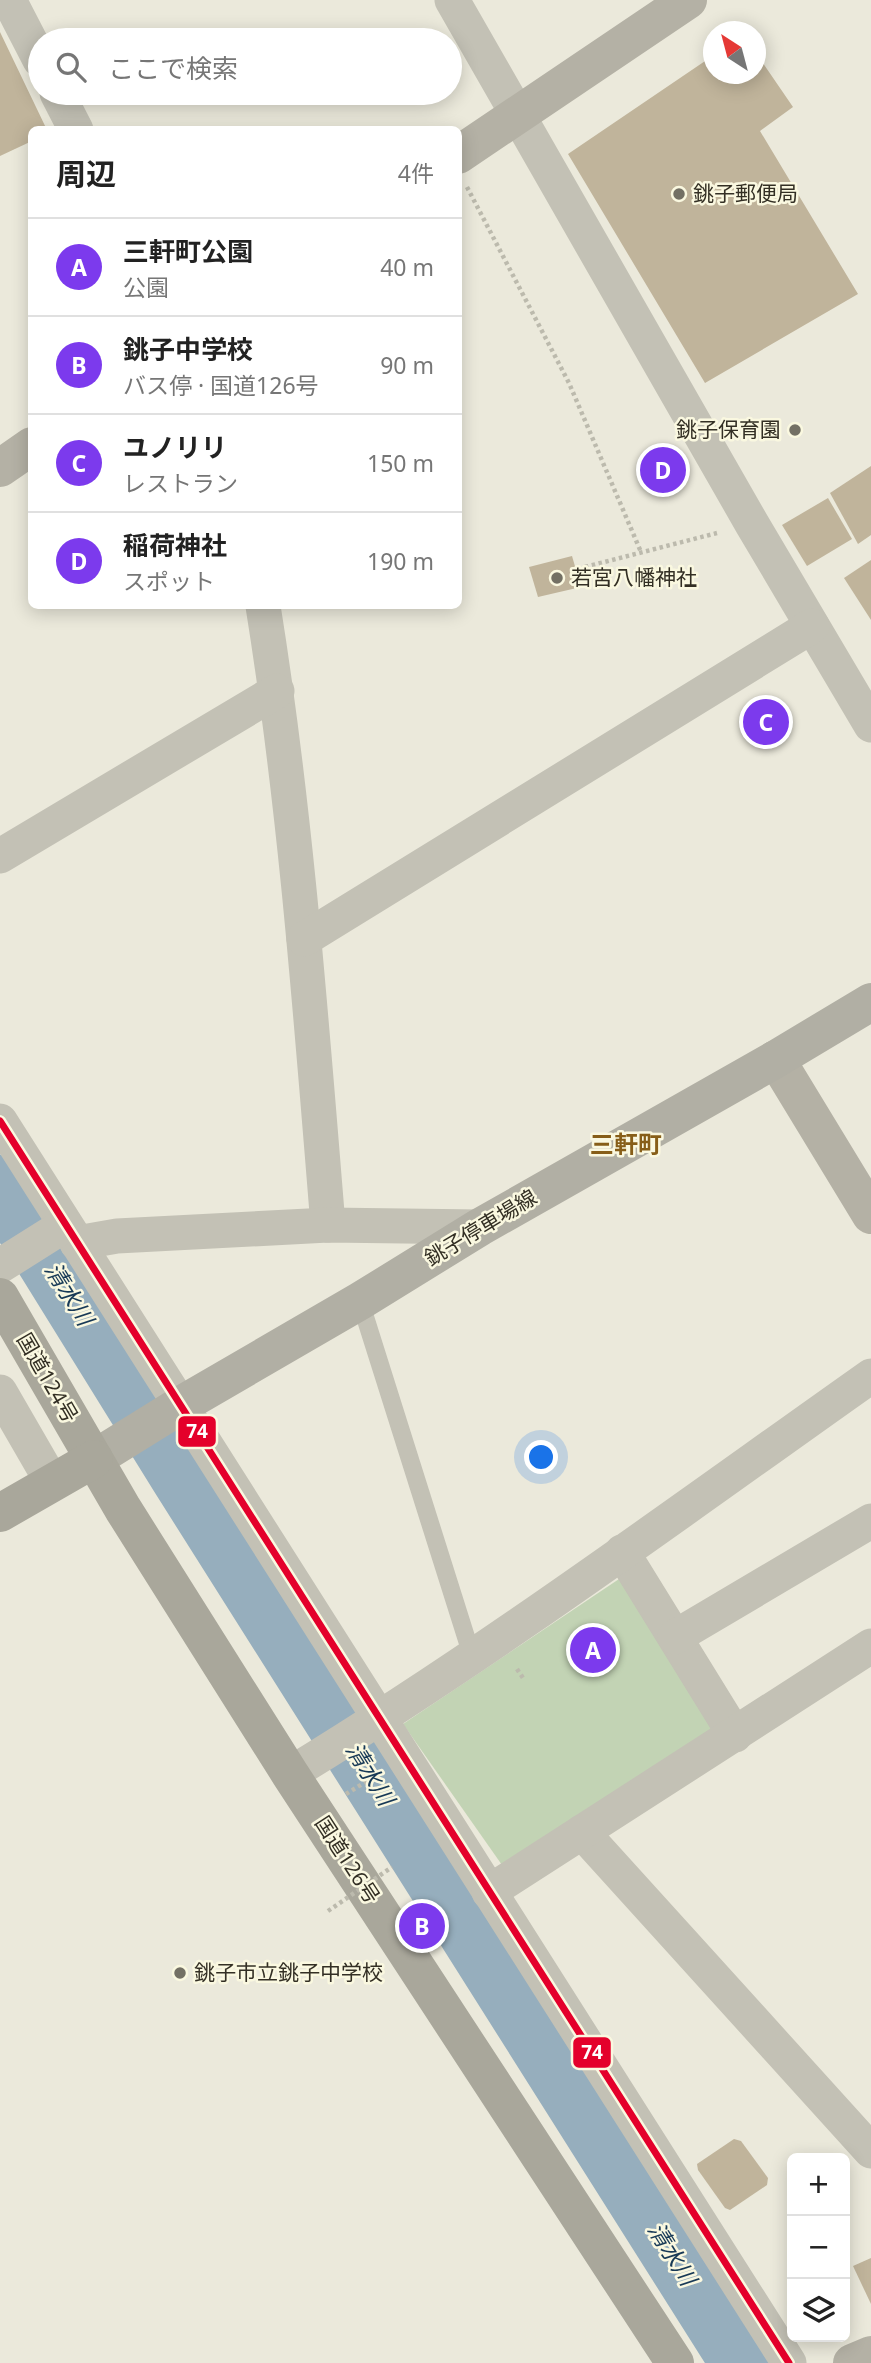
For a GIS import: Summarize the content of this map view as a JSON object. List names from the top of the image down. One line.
{"streets":{"highway":["国道124号","国道126号"],"main road":["銚子停車場線"]},"crossings":[["銚子停車場線","国道124号"],["銚子停車場線","国道126号"],["国道124号","国道126号"]],"districts":["三軒町"],"water":["清水川"],"places":["銚子郵便局","銚子保育園","若宮八幡神社","銚子市立銚子中学校"],"lines":["transit line 74"],"north":"top left","page":{"search":"ここで検索","heading":["周辺","4件"],"list":[{"mark":"A","name":"三軒町公園","note":"公園","value":"40 m"},{"mark":"B","name":"銚子中学校","note":"バス停 · 国道126号","value":"90 m"},{"mark":"C","name":"ユノリリ","note":"レストラン","value":"150 m"},{"mark":"D","name":"稲荷神社","note":"スポット","value":"190 m"}],"pins":["D","C","A","B"],"map_buttons":["+","−"]}}
